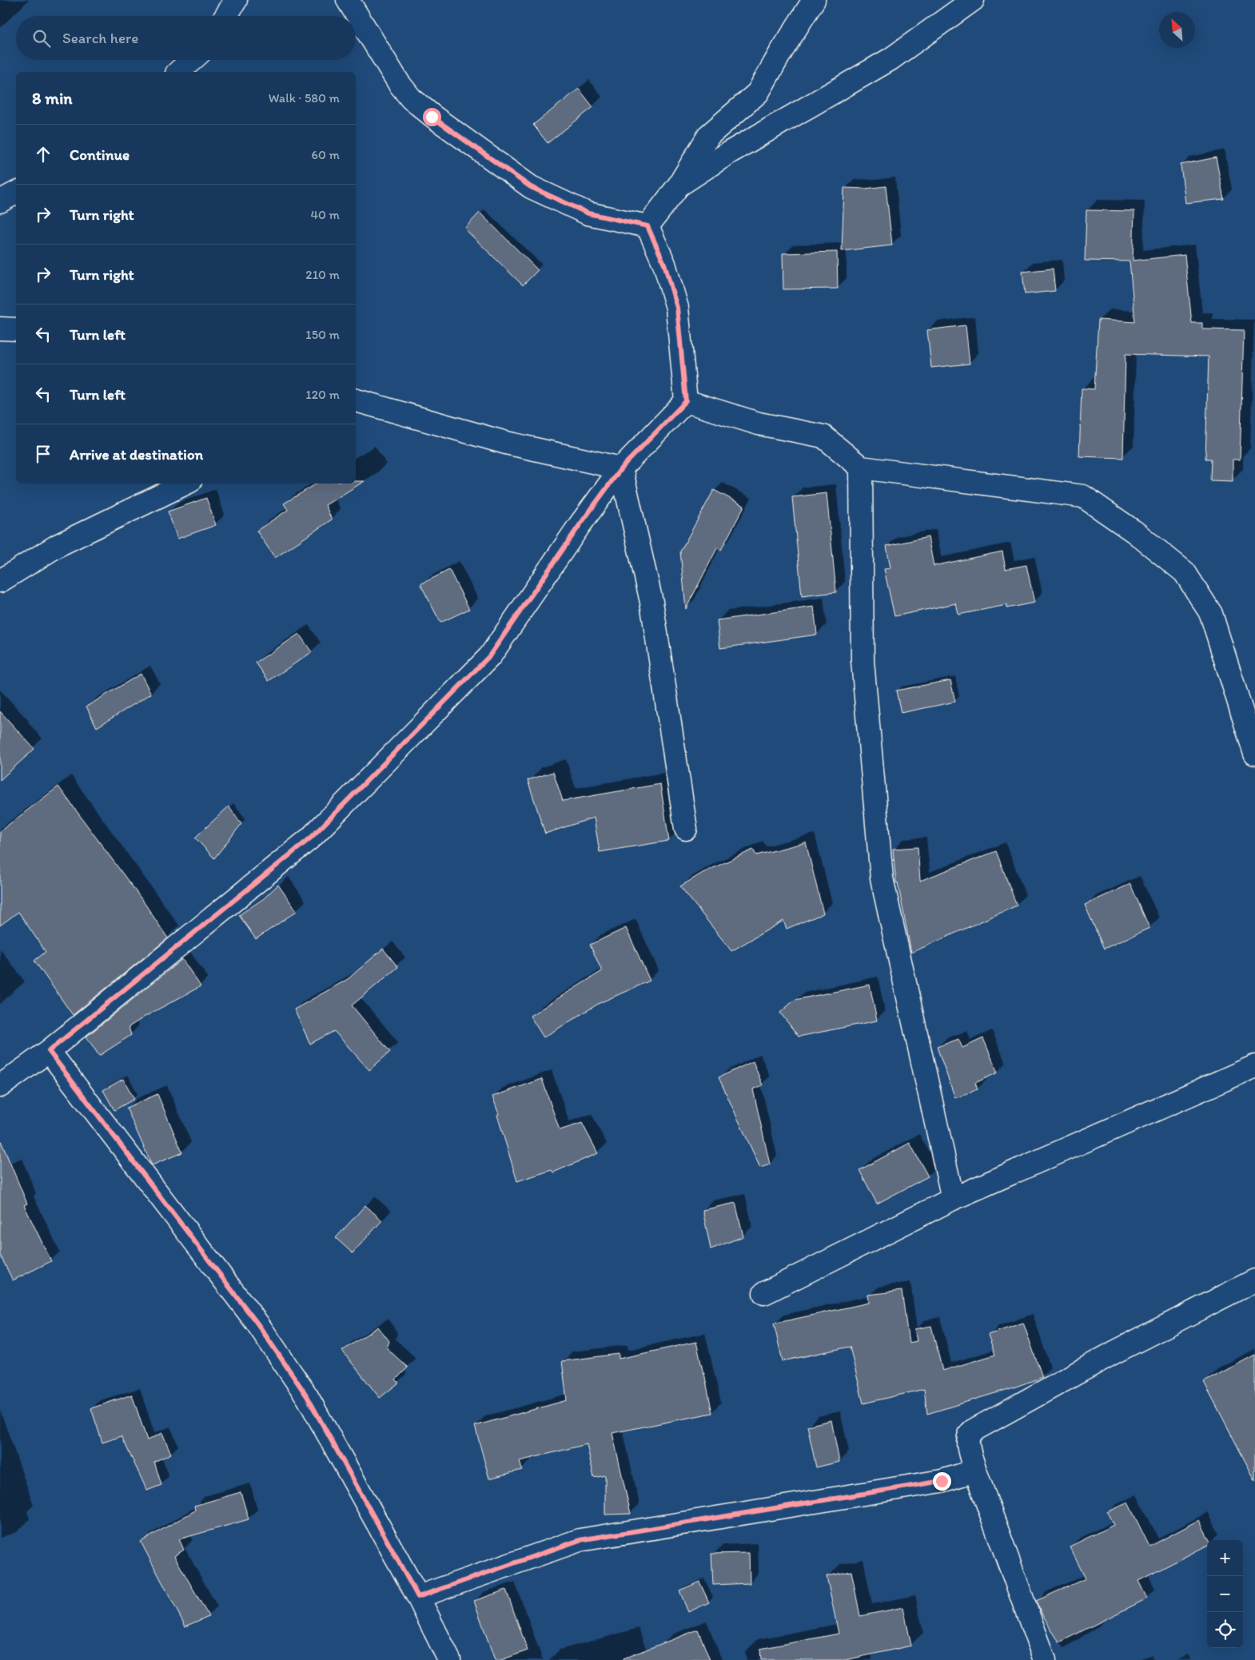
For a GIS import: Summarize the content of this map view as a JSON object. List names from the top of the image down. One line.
{"north":"top left","page":{"search":"Search here","heading":["8 min","Walk · 580 m"],"list":[["Continue","60 m"],["Turn right","40 m"],["Turn right","210 m"],["Turn left","150 m"],["Turn left","120 m"],"Arrive at destination"],"map_buttons":["+","−"]}}
